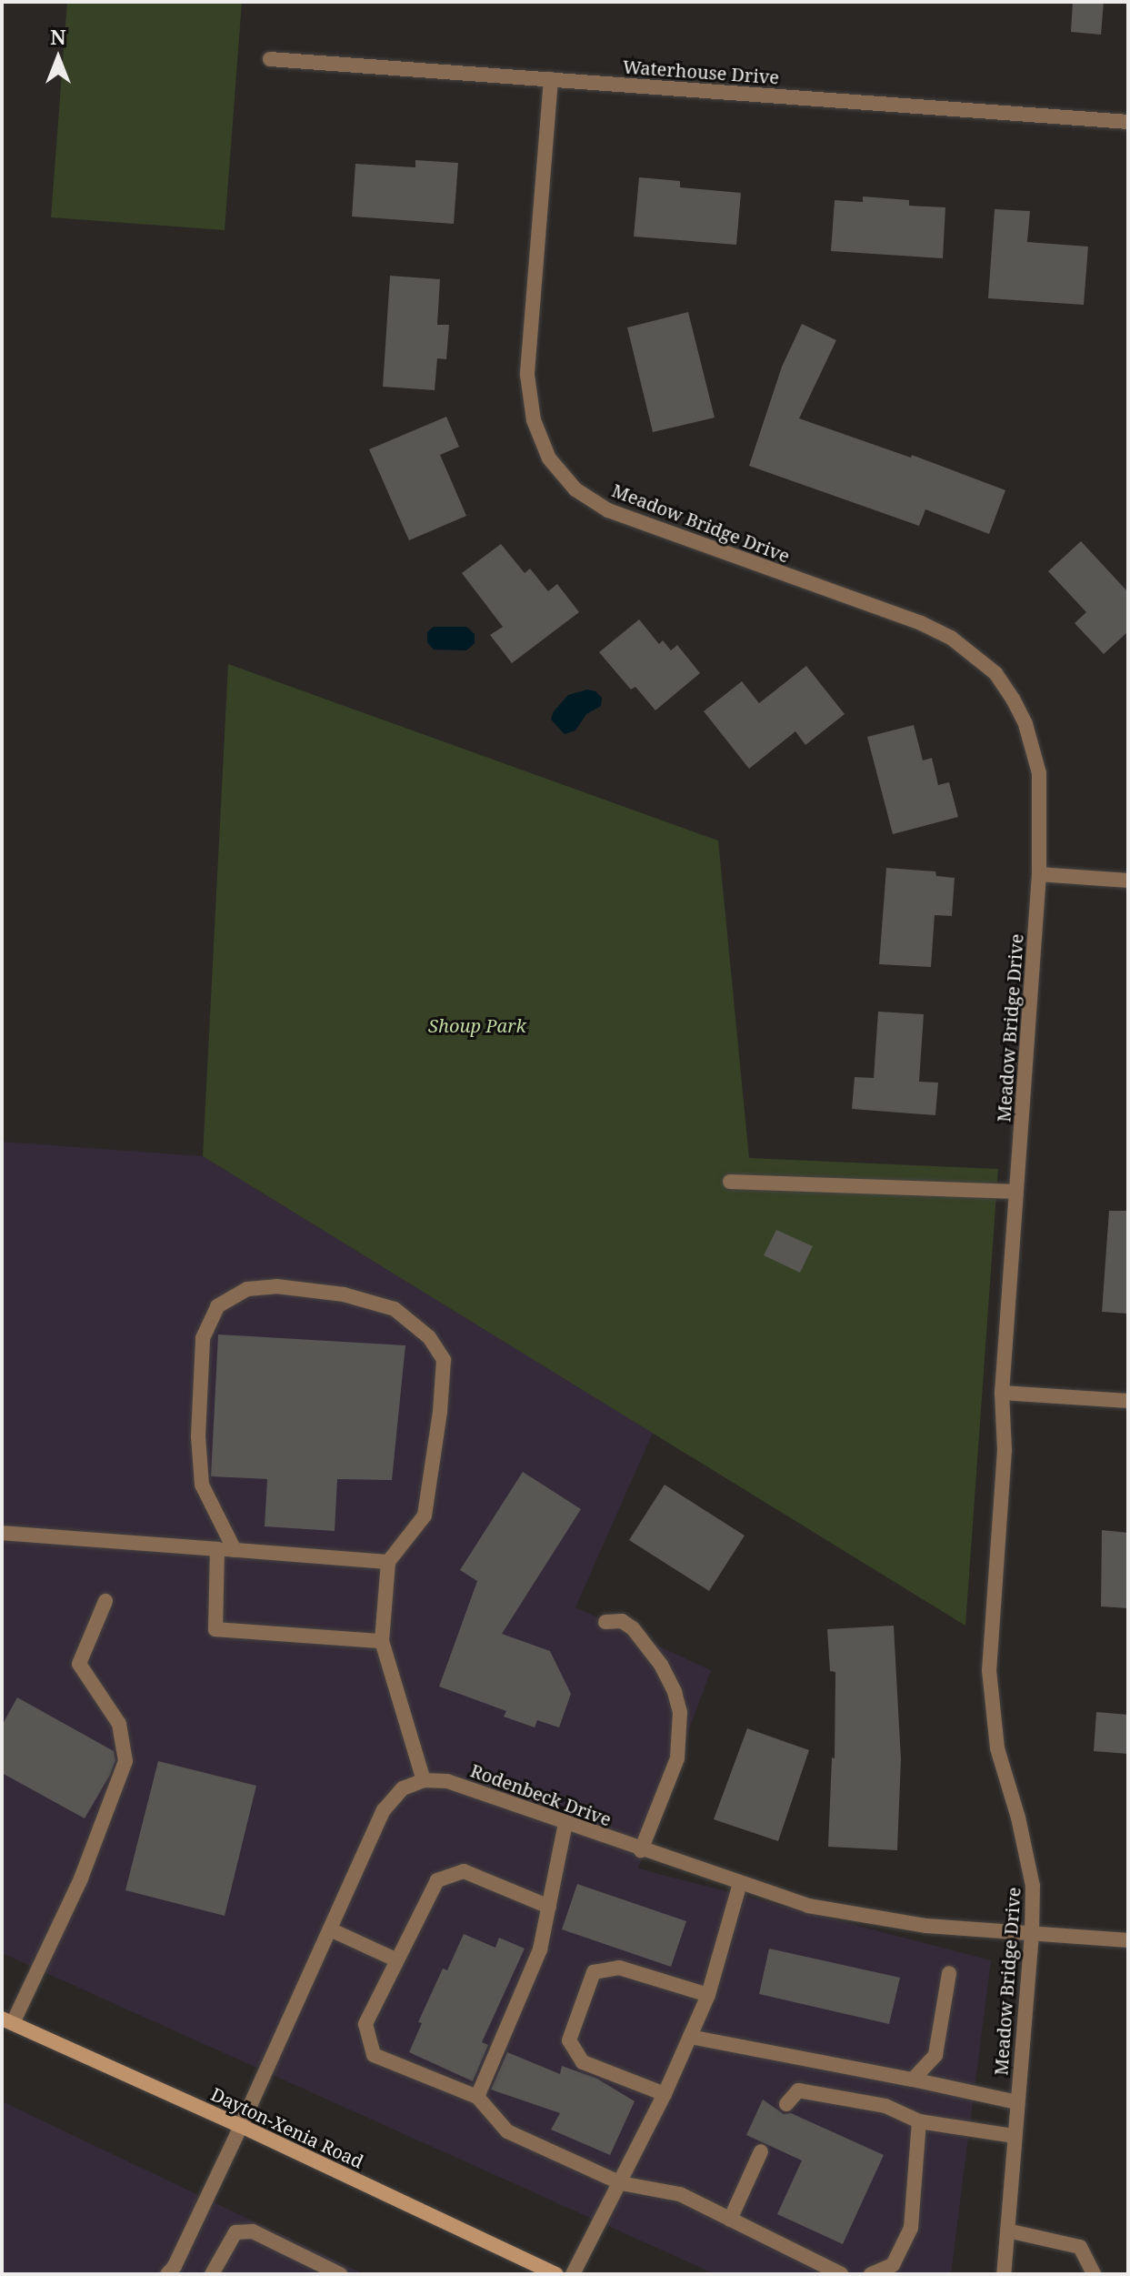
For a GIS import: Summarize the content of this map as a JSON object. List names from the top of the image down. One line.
{"streets":{"main road":["Dayton-Xenia Road"],"street":["Waterhouse Drive","Meadow Bridge Drive","Rodenbeck Drive"]},"crossings":[["Waterhouse Drive","Meadow Bridge Drive"],["Meadow Bridge Drive","Rodenbeck Drive"]],"parks":["Shoup Park"],"north":"top"}
